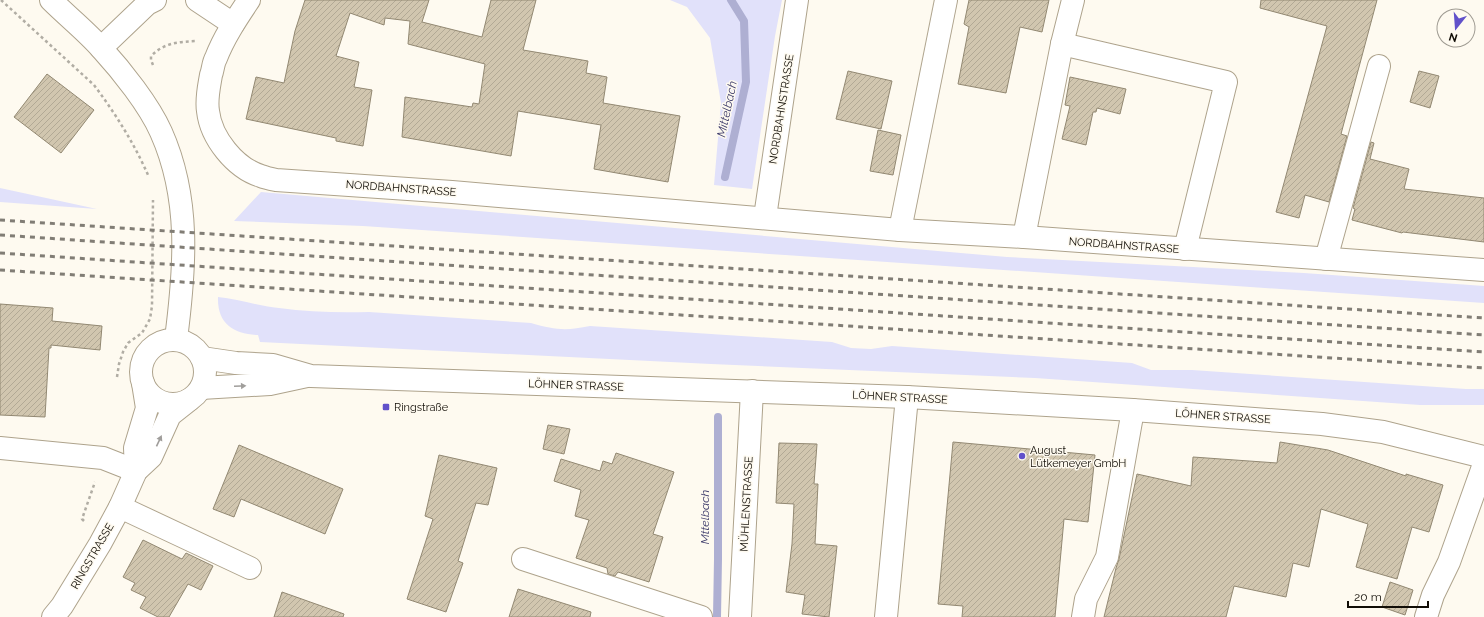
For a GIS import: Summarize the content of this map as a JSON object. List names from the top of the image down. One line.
{"streets":{"street":["NORDBAHNSTRASSE","LÖHNER STRASSE","MÜHLENSTRASSE","RINGSTRASSE"]},"crossings":[["LÖHNER STRASSE","MÜHLENSTRASSE"],["LÖHNER STRASSE","RINGSTRASSE"]],"water":["Mittelbach","Mttelbach"],"places":{"transit":["Ringstraße"],"other":["August Lütkemeyer GmbH"]},"scale_bar":"20 m","north":"bottom"}
